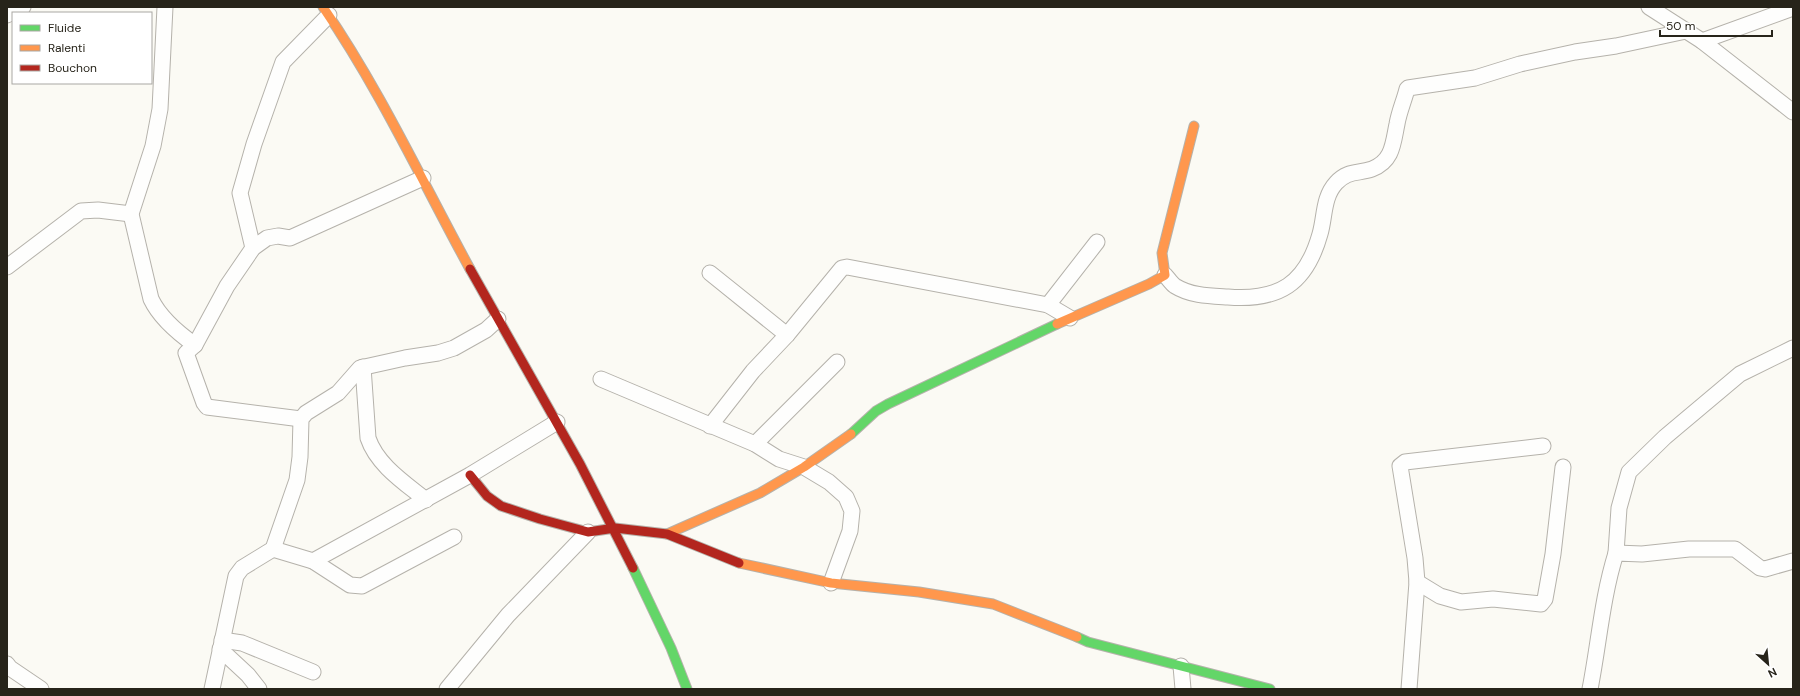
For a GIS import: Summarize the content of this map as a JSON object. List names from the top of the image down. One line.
{"legend":["Fluide","Ralenti","Bouchon"],"scale_bar":"50 m","north":"bottom right"}
